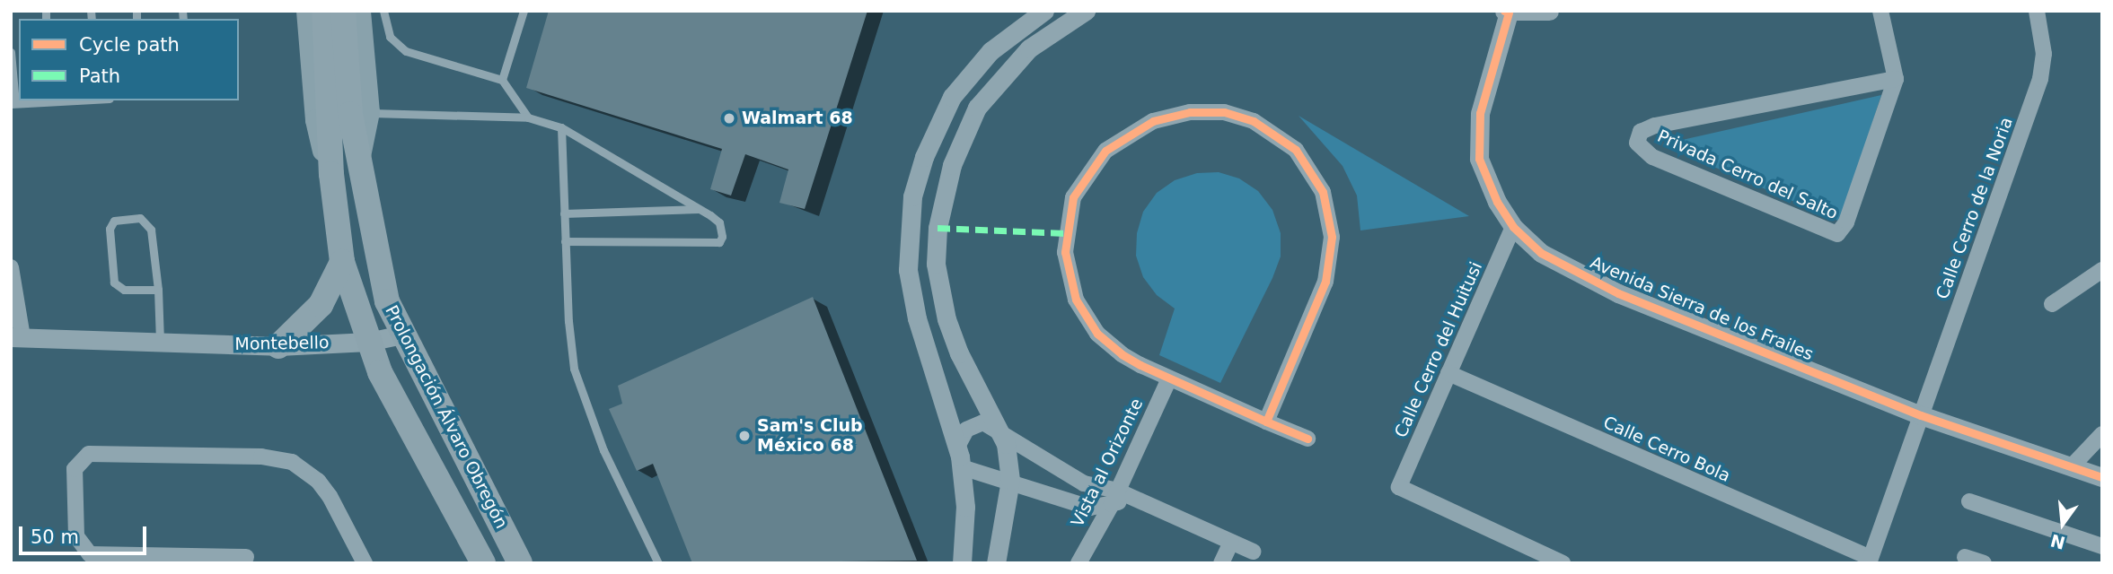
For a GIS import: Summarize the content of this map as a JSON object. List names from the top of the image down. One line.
{"streets":{"main road":["Prolongación Álvaro Obregón"],"street":["Privada Cerro del Salto","Calle Cerro de la Noria","Avenida Sierra de los Frailes","Montebello","Calle Cerro del Huitusi","Calle Cerro Bola","Vista al Orizonte"]},"crossings":[["Calle Cerro de la Noria","Avenida Sierra de los Frailes"],["Calle Cerro de la Noria","Calle Cerro Bola"],["Avenida Sierra de los Frailes","Calle Cerro del Huitusi"],["Montebello","Prolongación Álvaro Obregón"],["Calle Cerro del Huitusi","Calle Cerro Bola"]],"places":["Walmart 68","Sam's Club México 68"],"legend":["Cycle path","Path"],"scale_bar":"50 m","north":"bottom"}
